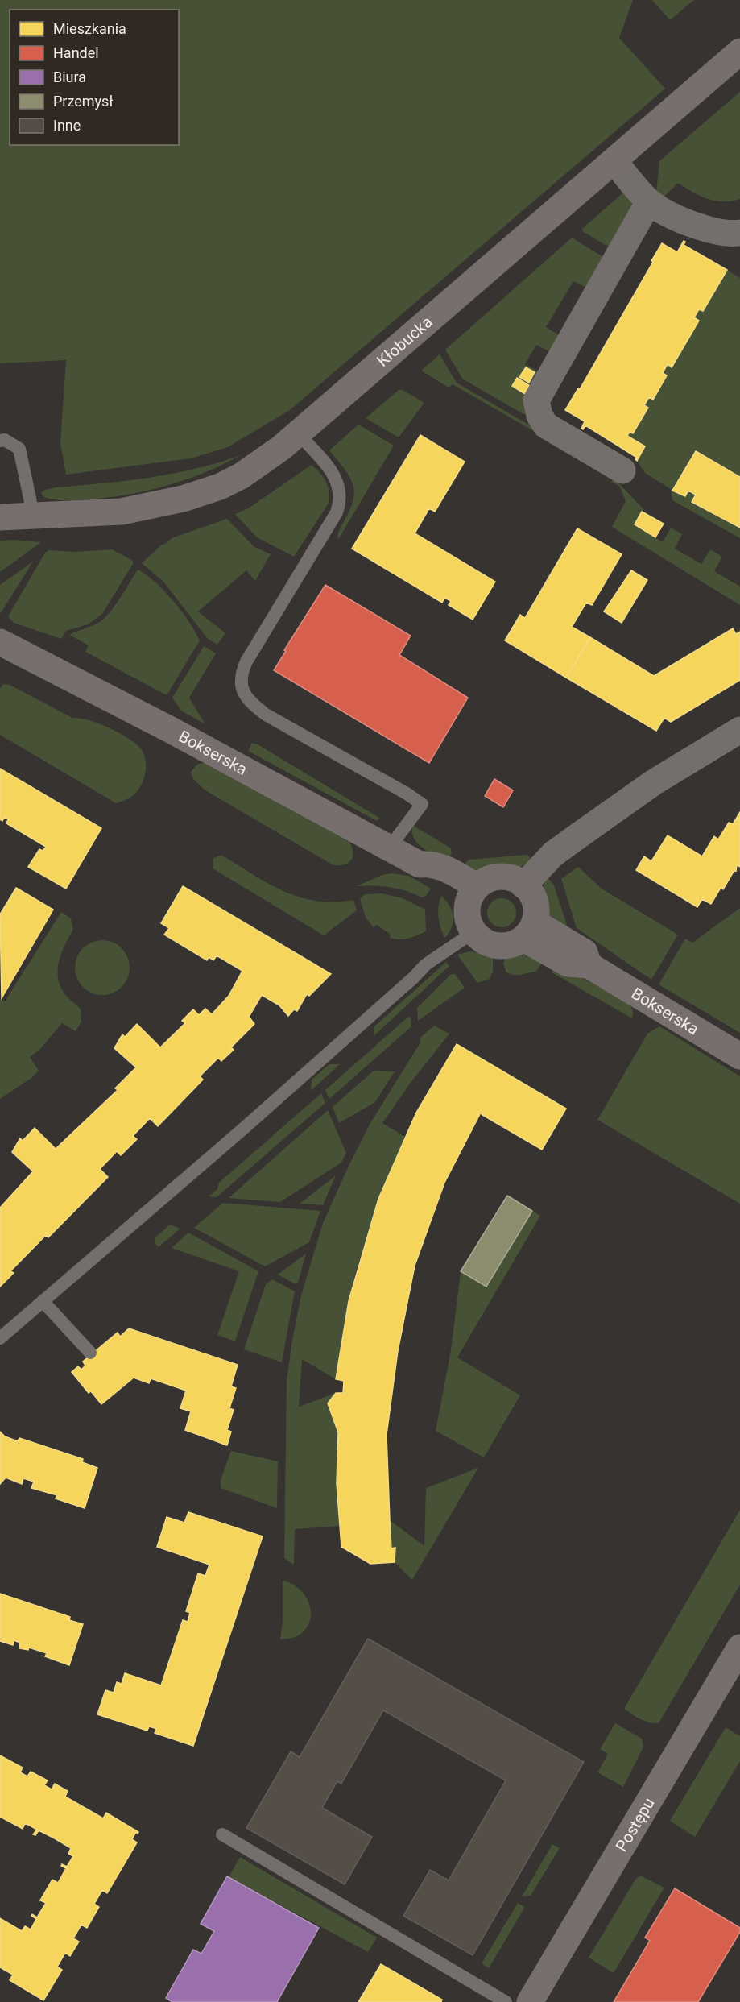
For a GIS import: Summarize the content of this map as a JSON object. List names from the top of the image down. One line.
{"streets":{"street":["Kłobucka","Bokserska","Postępu"]},"legend":["Mieszkania","Handel","Biura","Przemysł","Inne"]}
